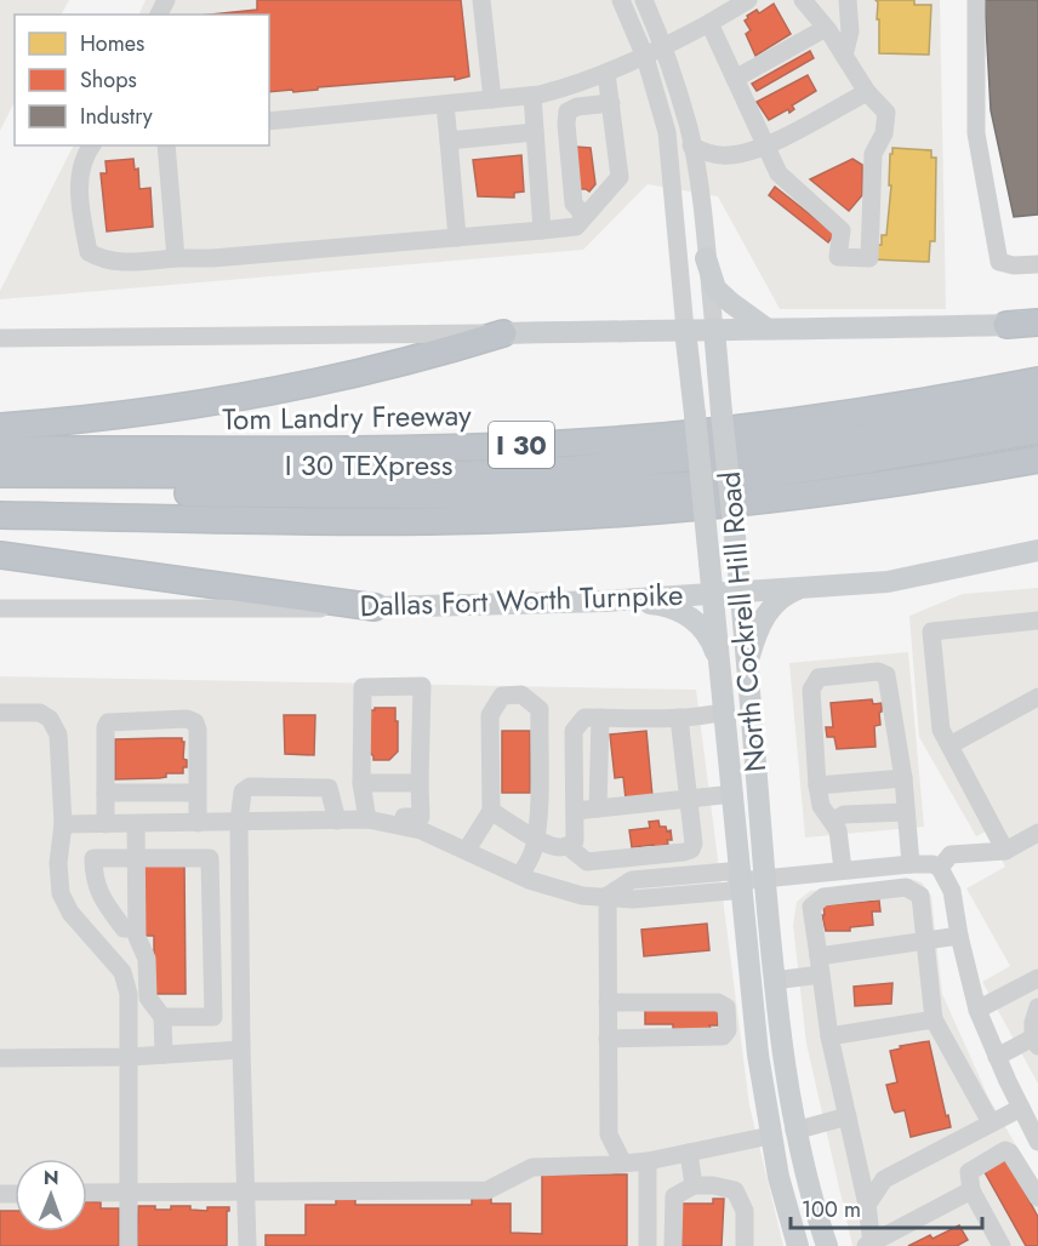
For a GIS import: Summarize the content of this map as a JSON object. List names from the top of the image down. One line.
{"streets":{"highway":["Tom Landry Freeway","I 30","I 30 TEXpress"],"main road":["Dallas Fort Worth Turnpike","North Cockrell Hill Road"]},"crossings":[["Dallas Fort Worth Turnpike","North Cockrell Hill Road"]],"legend":["Homes","Shops","Industry"],"scale_bar":"100 m","north":"top"}
